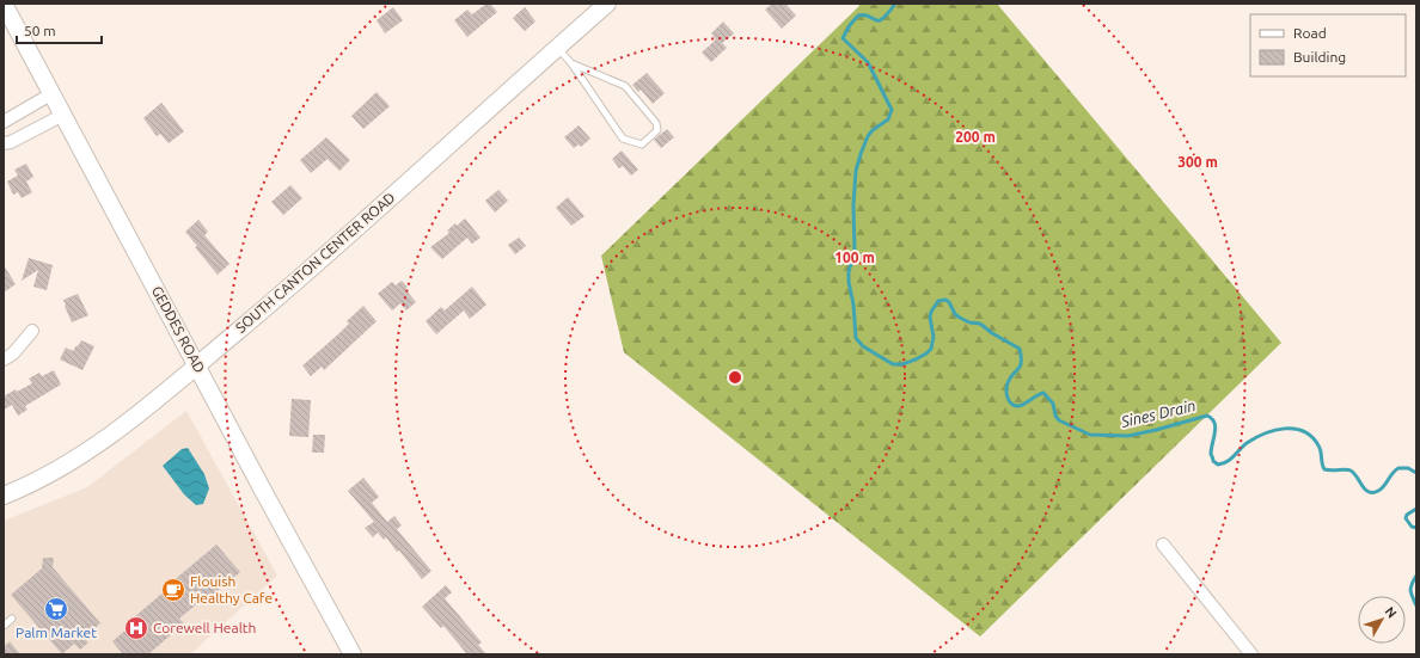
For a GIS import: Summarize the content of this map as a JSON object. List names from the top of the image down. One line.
{"streets":{"main road":["SOUTH CANTON CENTER ROAD","GEDDES ROAD"]},"crossings":[["SOUTH CANTON CENTER ROAD","GEDDES ROAD"]],"water":["Sines Drain"],"places":{"cafe":["Flouish Healthy Cafe"],"supermarket":["Palm Market"],"hospital":["Corewell Health"]},"legend":["Road","Building"],"scale_bar":"50 m","north":"top right","rings":["200 m","300 m","100 m"]}
